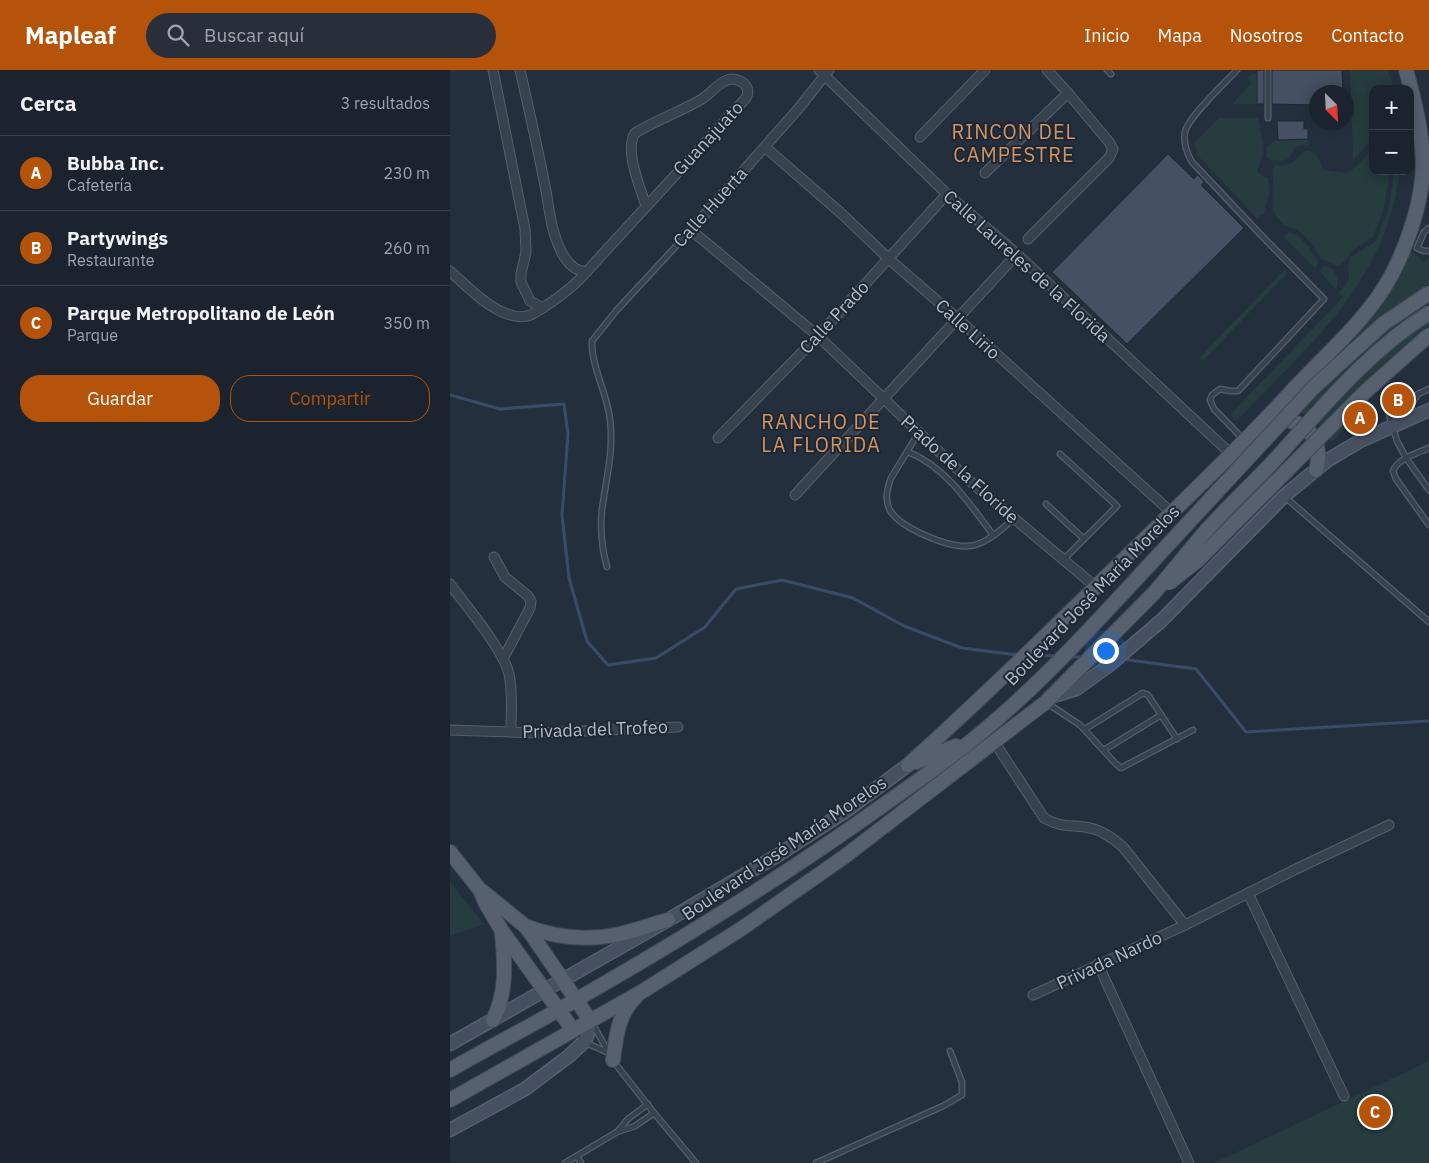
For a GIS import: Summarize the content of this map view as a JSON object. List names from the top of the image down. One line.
{"streets":{"main road":["Boulevard José María Morelos"],"street":["Guanajuato","Calle Huerta","Calle Laureles de la Florida","Calle Prado","Calle Lirio","Prado de la Floride","Privada del Trofeo","Privada Nardo"]},"crossings":[["Calle Huerta","Calle Laureles de la Florida"],["Calle Huerta","Calle Lirio"],["Calle Huerta","Prado de la Floride"],["Calle Laureles de la Florida","Calle Prado"],["Calle Prado","Calle Lirio"],["Calle Prado","Prado de la Floride"]],"districts":["RINCON DEL CAMPESTRE","RANCHO DE LA FLORIDA"],"north":"bottom right","page":{"header":"Mapleaf","search":"Buscar aquí","nav":["Inicio","Mapa","Nosotros","Contacto"],"heading":["Cerca","3 resultados"],"map_buttons":["+","−"],"list":[{"mark":"A","name":"Bubba Inc.","note":"Cafetería","value":"230 m"},{"mark":"B","name":"Partywings","note":"Restaurante","value":"260 m"},{"mark":"C","name":"Parque Metropolitano de León","note":"Parque","value":"350 m"}],"buttons":["Guardar","Compartir"],"pins":["B","A","C"]}}
